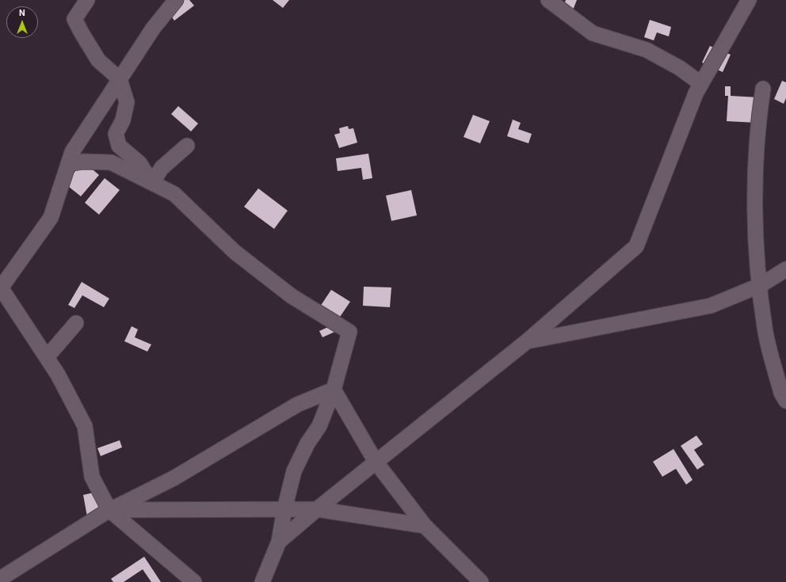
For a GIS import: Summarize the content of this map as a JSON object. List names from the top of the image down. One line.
{"north":"top"}
